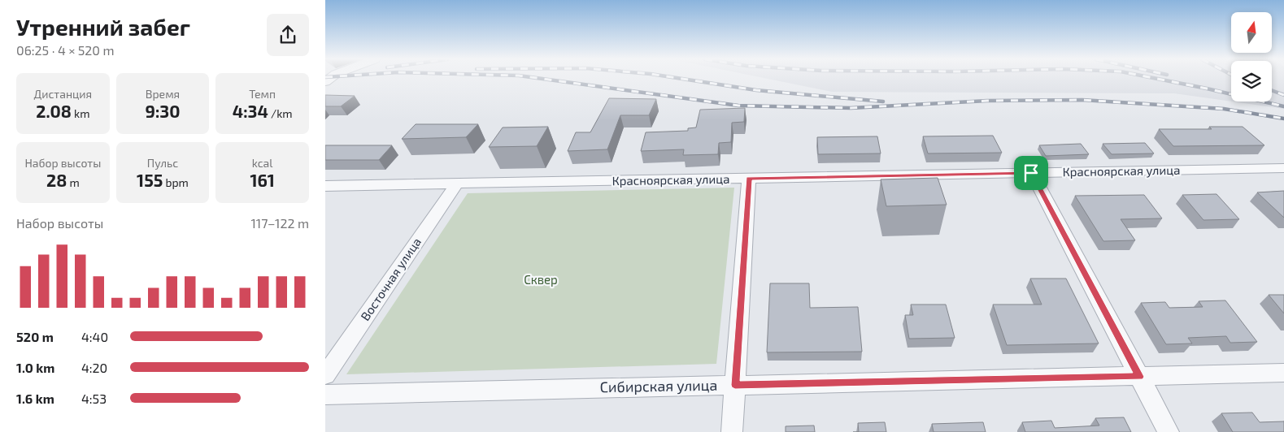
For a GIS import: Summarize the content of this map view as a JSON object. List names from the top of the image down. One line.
{"streets":{"street":["Красноярская улица","Восточная улица","Сибирская улица"]},"crossings":[["Красноярская улица","Восточная улица"]],"parks":["Сквер"],"north":"top","page":{"heading":["Утренний забег","06:25 · 4 × 520 m"],"stats":[["Дистанция","2.08 km"],["Время","9:30"],["Темп","4:34 /km"],["Набор высоты","28 m"],["Пульс","155 bpm"],["kcal","161"]],"chart":["Набор высоты","117–122 m"],"list":[{"name":"520 m","note":"4:40"},{"name":"1.0 km","note":"4:20"},{"name":"1.6 km","note":"4:53"}]}}
